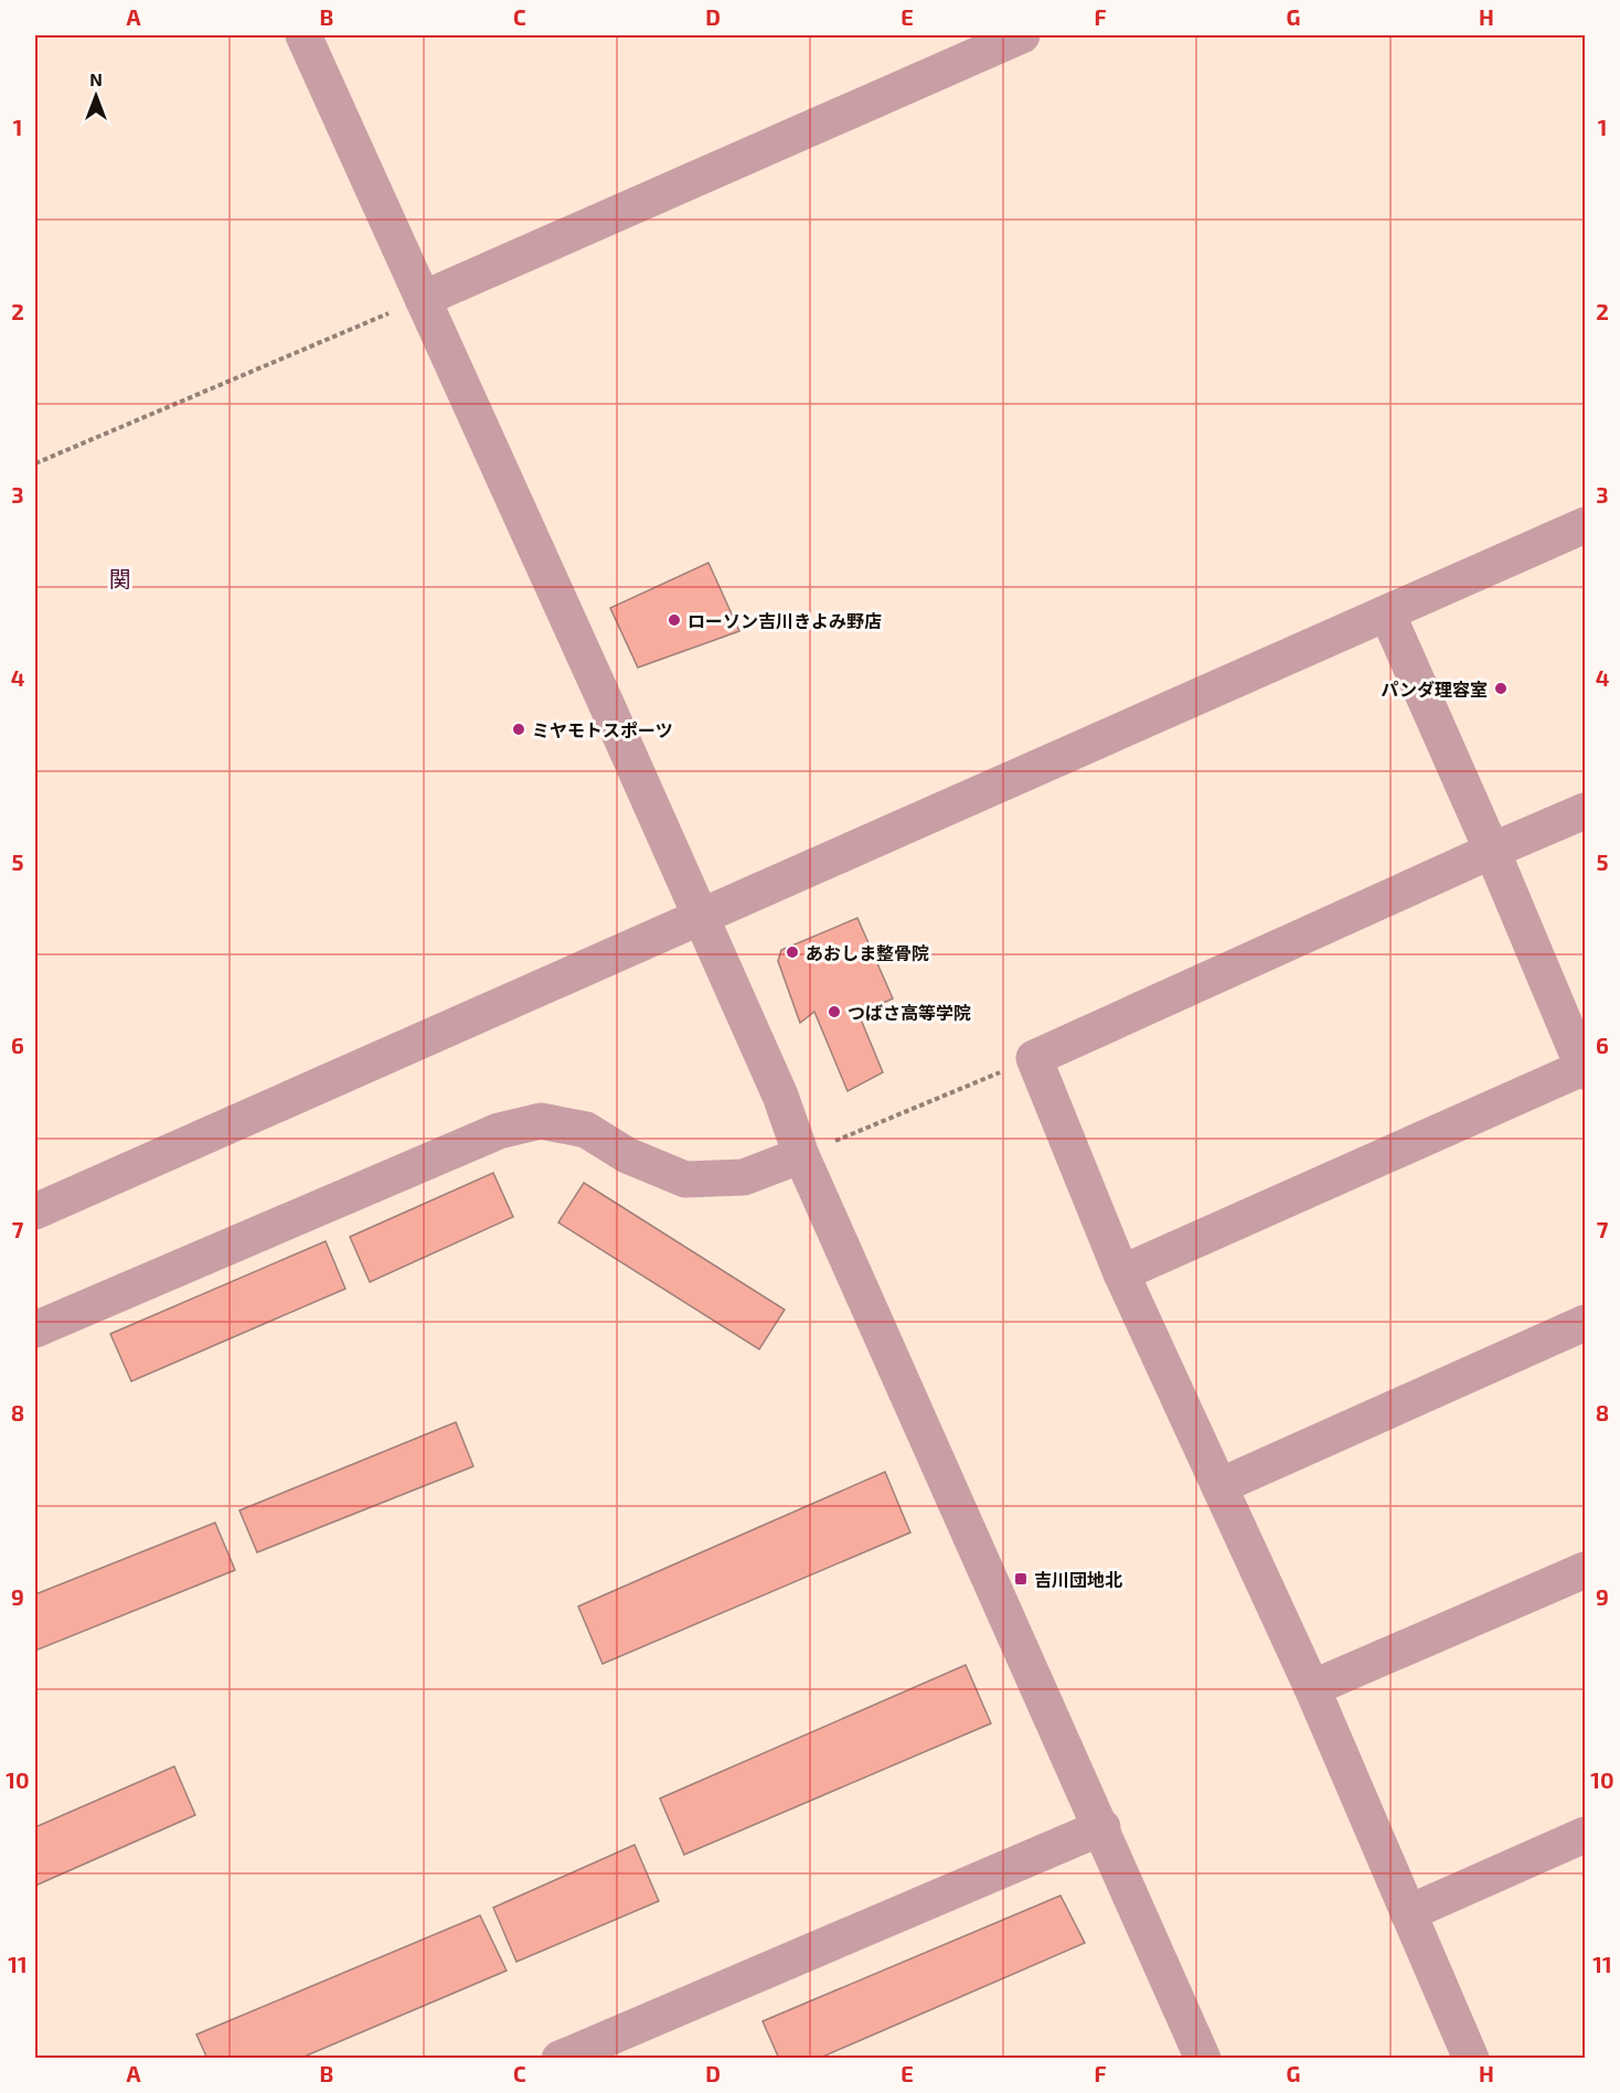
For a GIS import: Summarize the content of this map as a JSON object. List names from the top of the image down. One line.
{"districts":["関"],"places":{"other":["ローソン吉川きよみ野店","パンダ理容室","ミヤモトスポーツ","あおしま整骨院","つばさ高等学院"],"transit":["吉川団地北"]},"north":"top","grid":{"columns":["A","B","C","D","E","F","G","H"],"rows":["1","2","3","4","5","6","7","8","9","10","11"]}}
